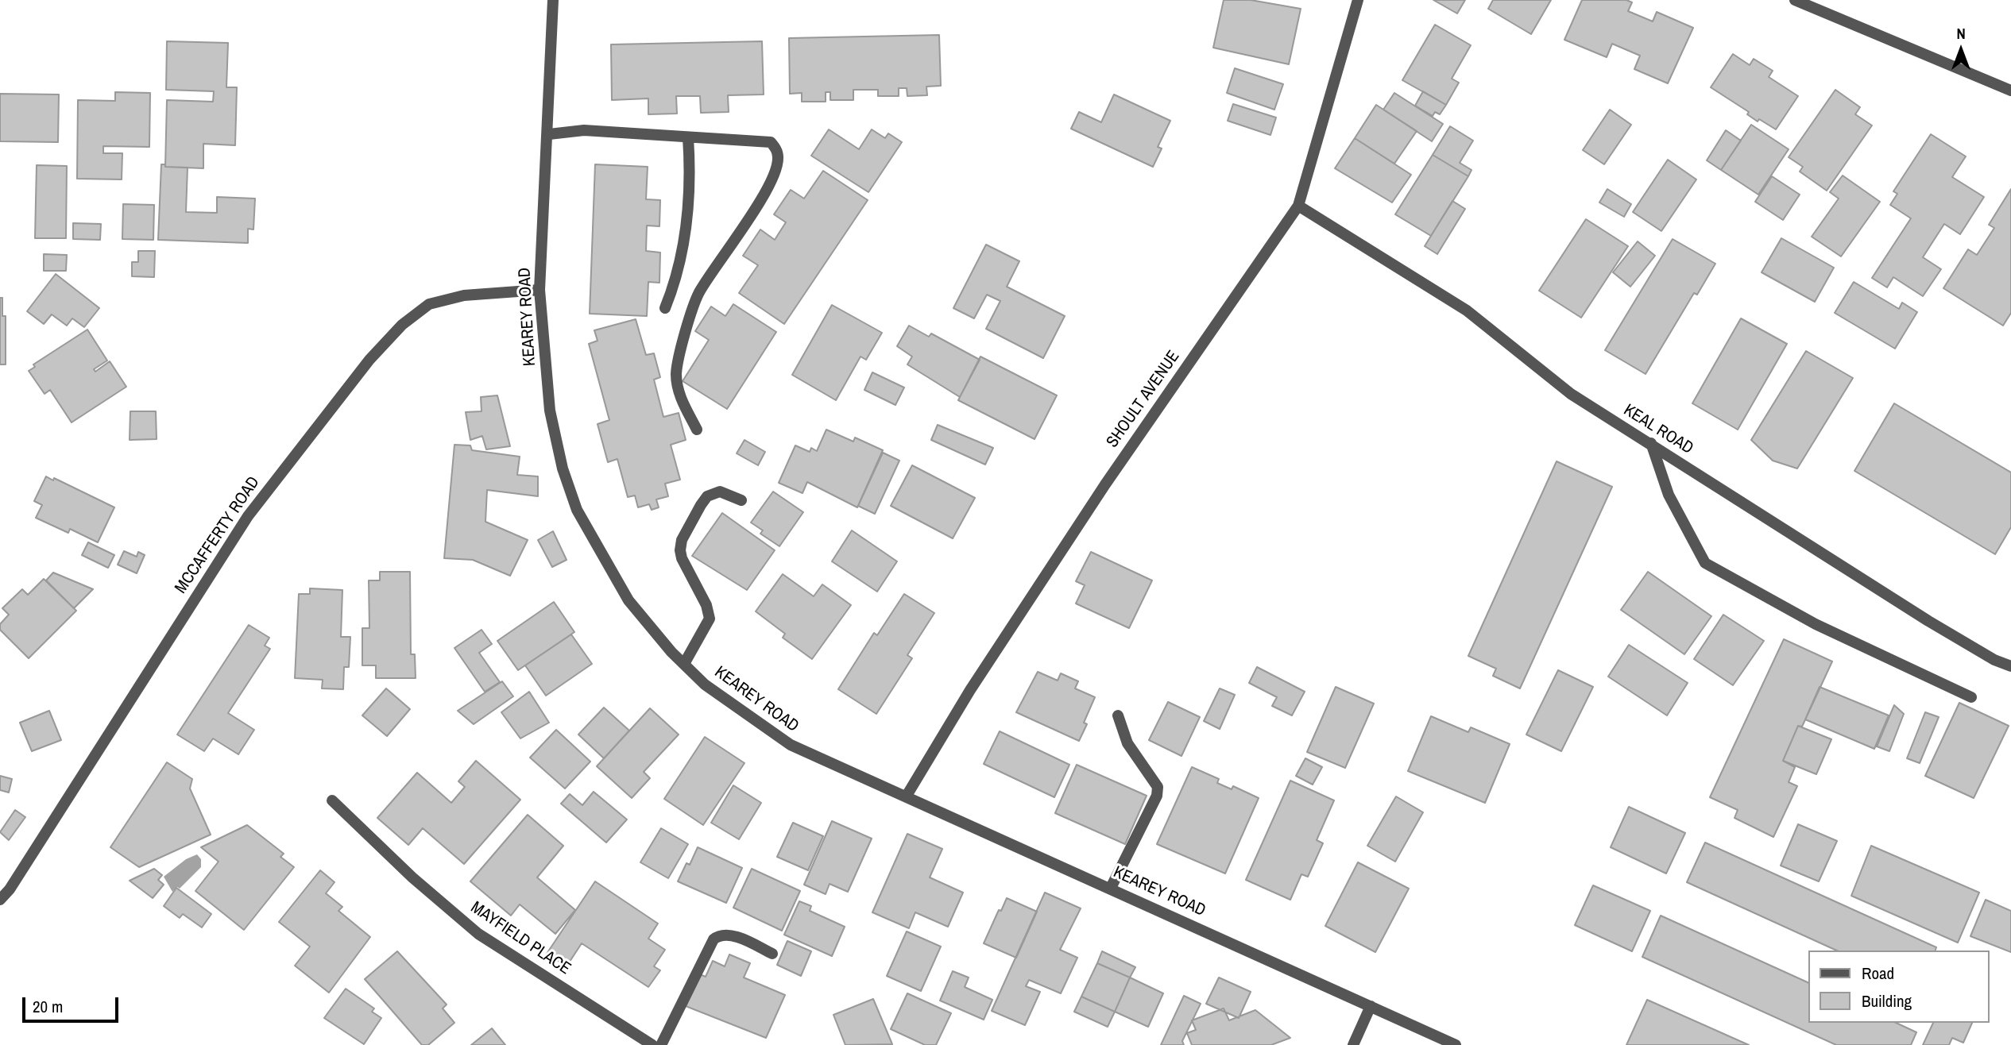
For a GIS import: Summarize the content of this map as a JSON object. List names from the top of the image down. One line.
{"streets":{"street":["KEAREY ROAD","SHOULT AVENUE","KEAL ROAD","MCCAFFERTY ROAD","MAYFIELD PLACE"]},"crossings":[["KEAREY ROAD","SHOULT AVENUE"],["KEAREY ROAD","MCCAFFERTY ROAD"],["SHOULT AVENUE","KEAL ROAD"]],"legend":["Road","Building"],"scale_bar":"20 m","north":"top"}
